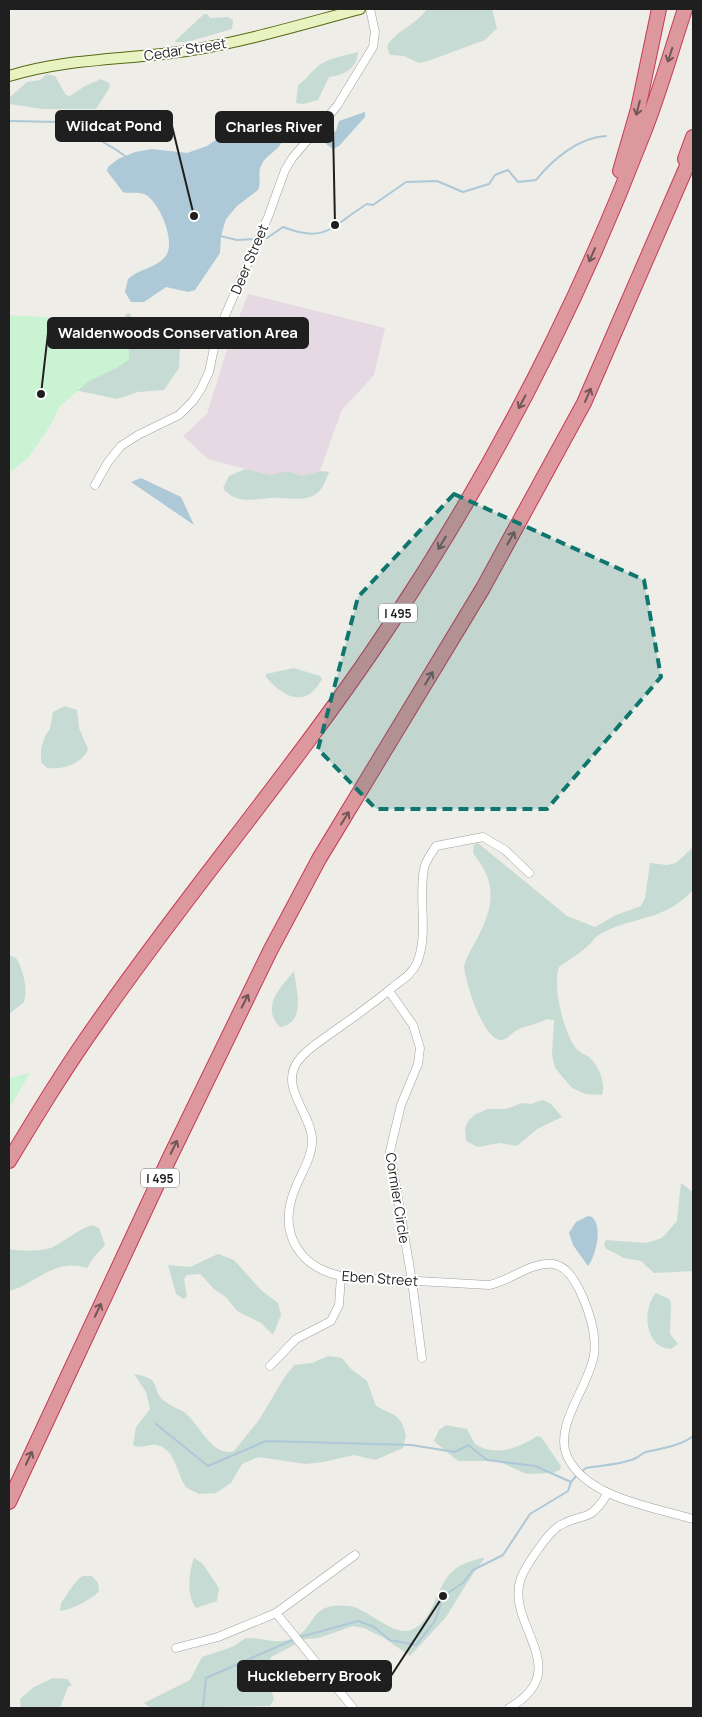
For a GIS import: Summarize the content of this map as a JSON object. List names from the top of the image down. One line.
{"streets":{"highway":["I 495"],"main road":["Cedar Street"],"street":["Deer Street","Cormier Circle","Eben Street"]},"crossings":[["Cormier Circle","Eben Street"]],"places":["Wildcat Pond","Charles River","Waldenwoods Conservation Area","Huckleberry Brook"]}
